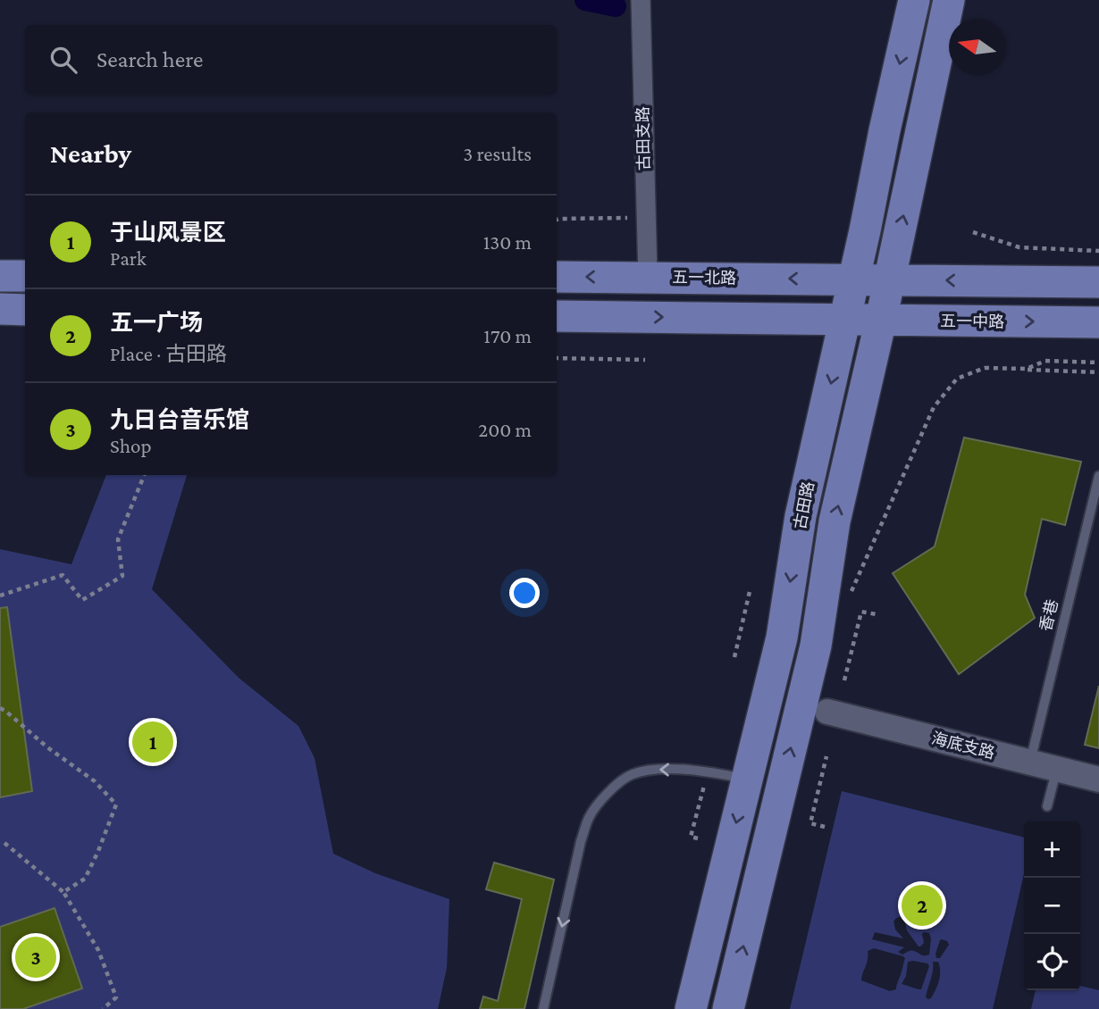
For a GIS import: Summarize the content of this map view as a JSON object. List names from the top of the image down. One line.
{"streets":{"main road":["五一北路","五一中路","古田路"],"street":["古田支路","海底支路"],"lane":["香巷"]},"crossings":[["古田支路","五一北路"],["五一北路","古田路"],["五一中路","古田路"],["香巷","海底支路"]],"north":"left","page":{"search":"Search here","heading":["Nearby","3 results"],"list":[{"mark":"1","name":"于山风景区","note":"Park","value":"130 m"},{"mark":"2","name":"五一广场","note":"Place · 古田路","value":"170 m"},{"mark":"3","name":"九日台音乐馆","note":"Shop","value":"200 m"}],"pins":["1","2","3"],"map_buttons":["+","−"]}}
